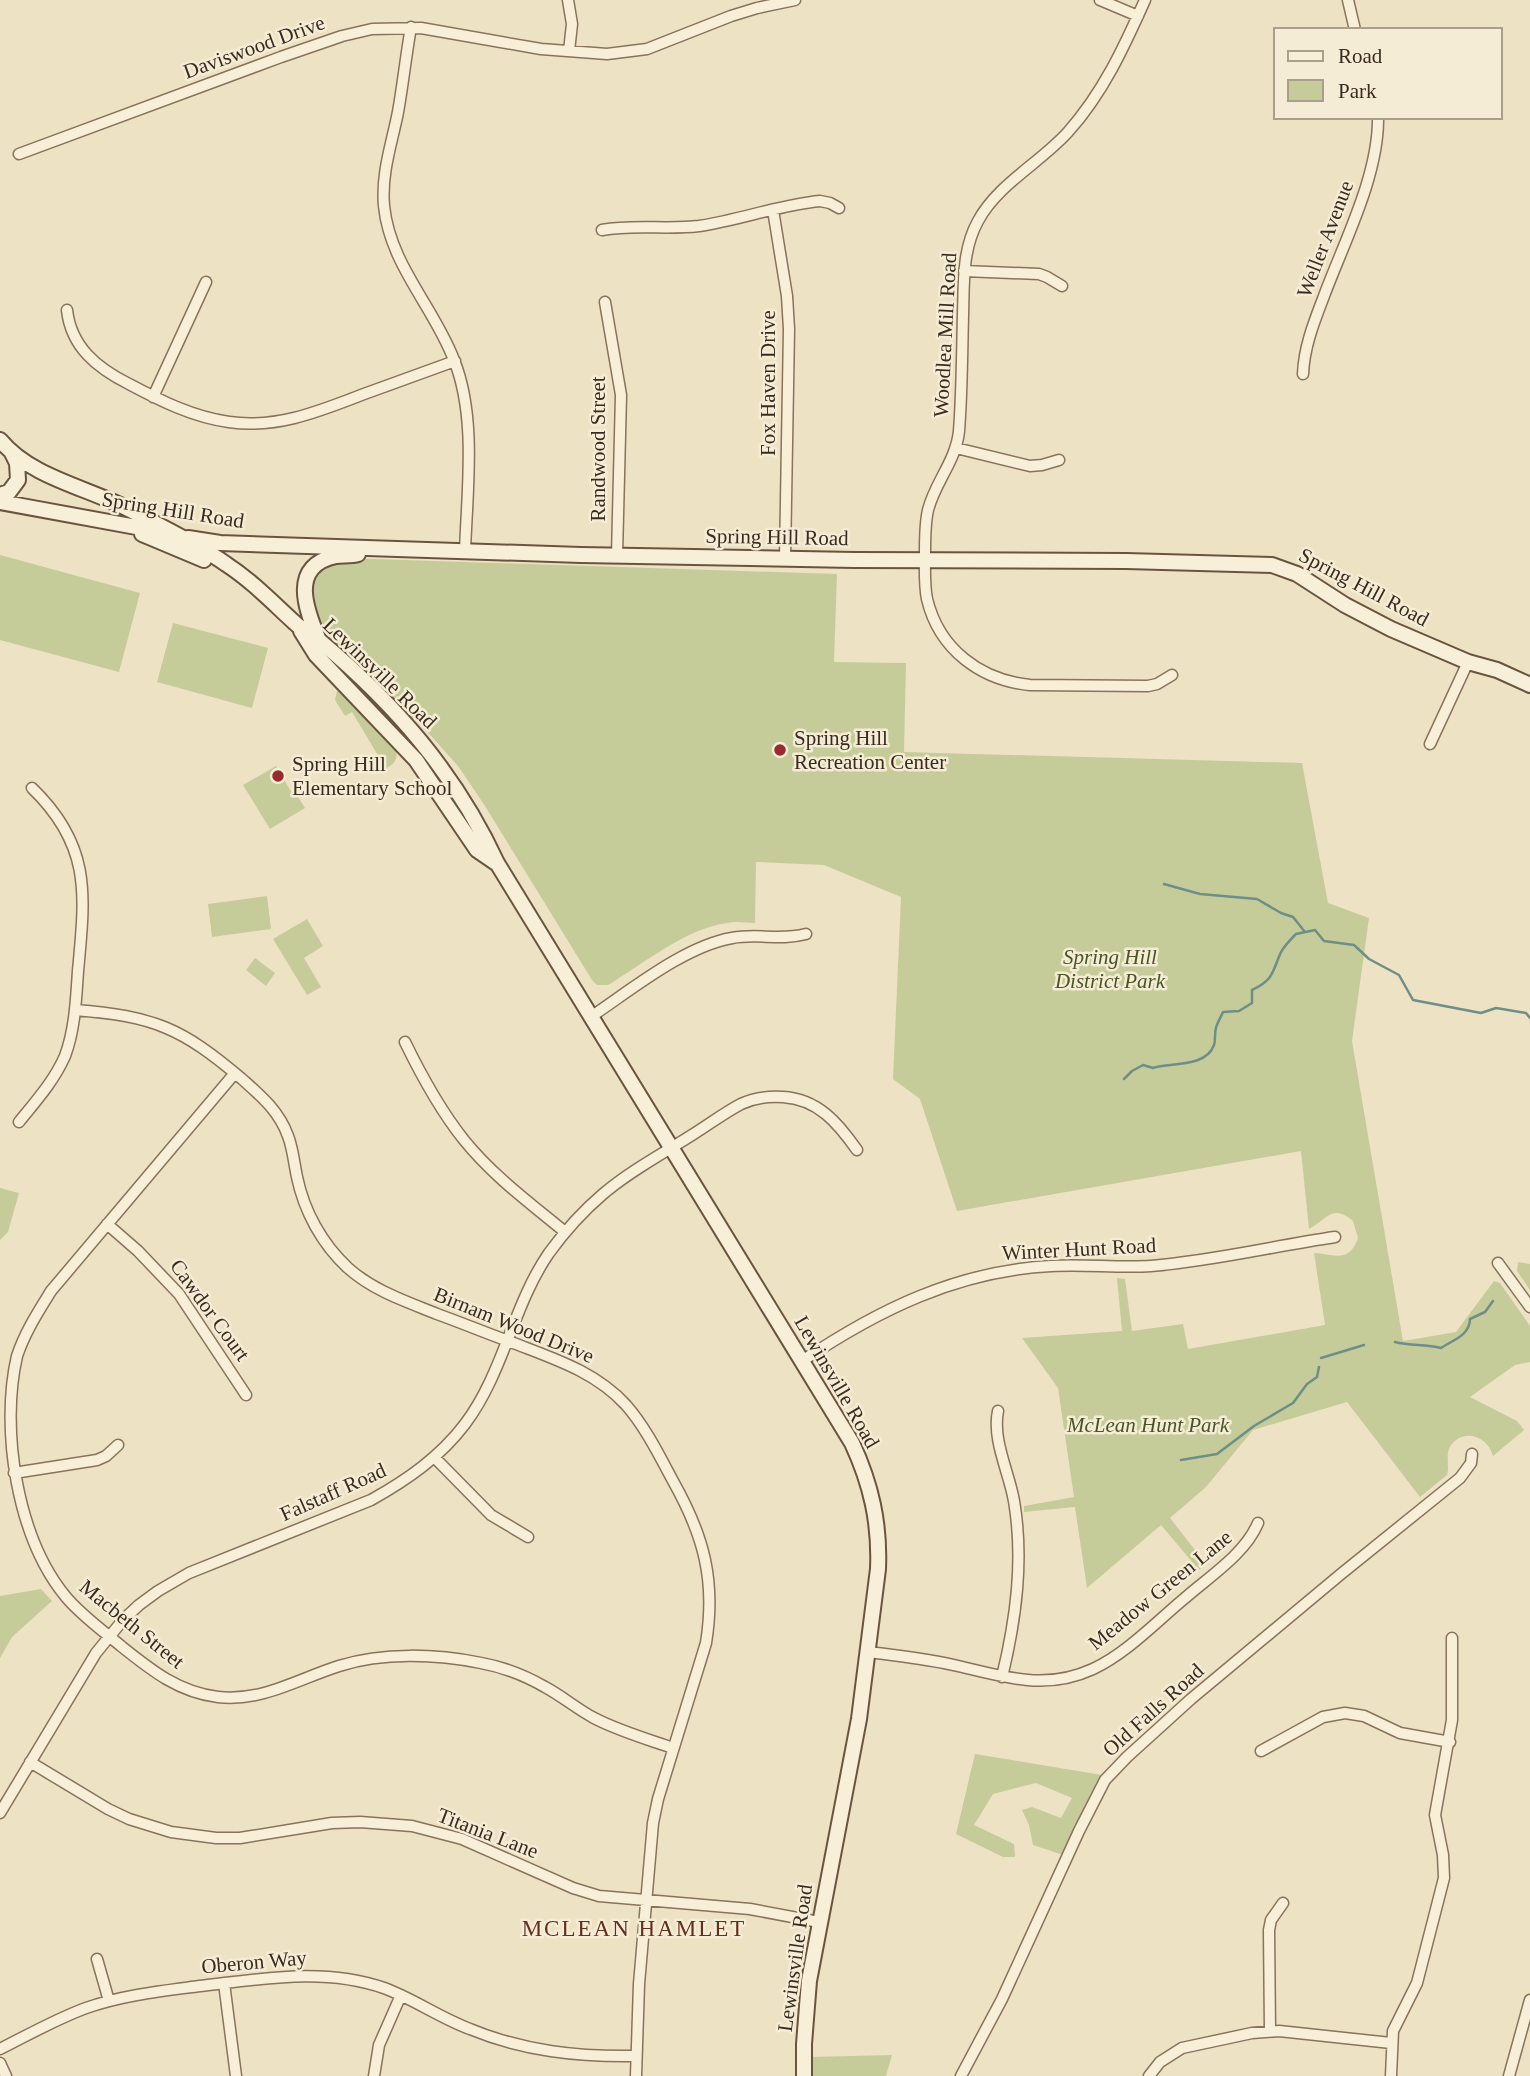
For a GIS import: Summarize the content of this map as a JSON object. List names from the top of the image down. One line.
{"streets":{"main road":["Spring Hill Road","Lewinsville Road"],"street":["Daviswood Drive","Weller Avenue","Woodlea Mill Road","Fox Haven Drive","Randwood Street","Winter Hunt Road","Cawdor Court","Birnam Wood Drive","Falstaff Road","Meadow Green Lane","Macbeth Street","Old Falls Road","Titania Lane","Oberon Way"]},"crossings":[["Woodlea Mill Road","Spring Hill Road"],["Fox Haven Drive","Spring Hill Road"],["Randwood Street","Spring Hill Road"],["Spring Hill Road","Lewinsville Road"],["Lewinsville Road","Winter Hunt Road"],["Lewinsville Road","Falstaff Road"],["Lewinsville Road","Meadow Green Lane"],["Lewinsville Road","Titania Lane"],["Cawdor Court","Macbeth Street"],["Birnam Wood Drive","Falstaff Road"],["Birnam Wood Drive","Macbeth Street"],["Birnam Wood Drive","Titania Lane"],["Birnam Wood Drive","Oberon Way"],["Falstaff Road","Macbeth Street"],["Falstaff Road","Titania Lane"]],"districts":["MCLEAN HAMLET"],"parks":["Spring Hill District Park","McLean Hunt Park"],"places":["Spring Hill Recreation Center","Spring Hill Elementary School"],"legend":["Road","Park"]}
